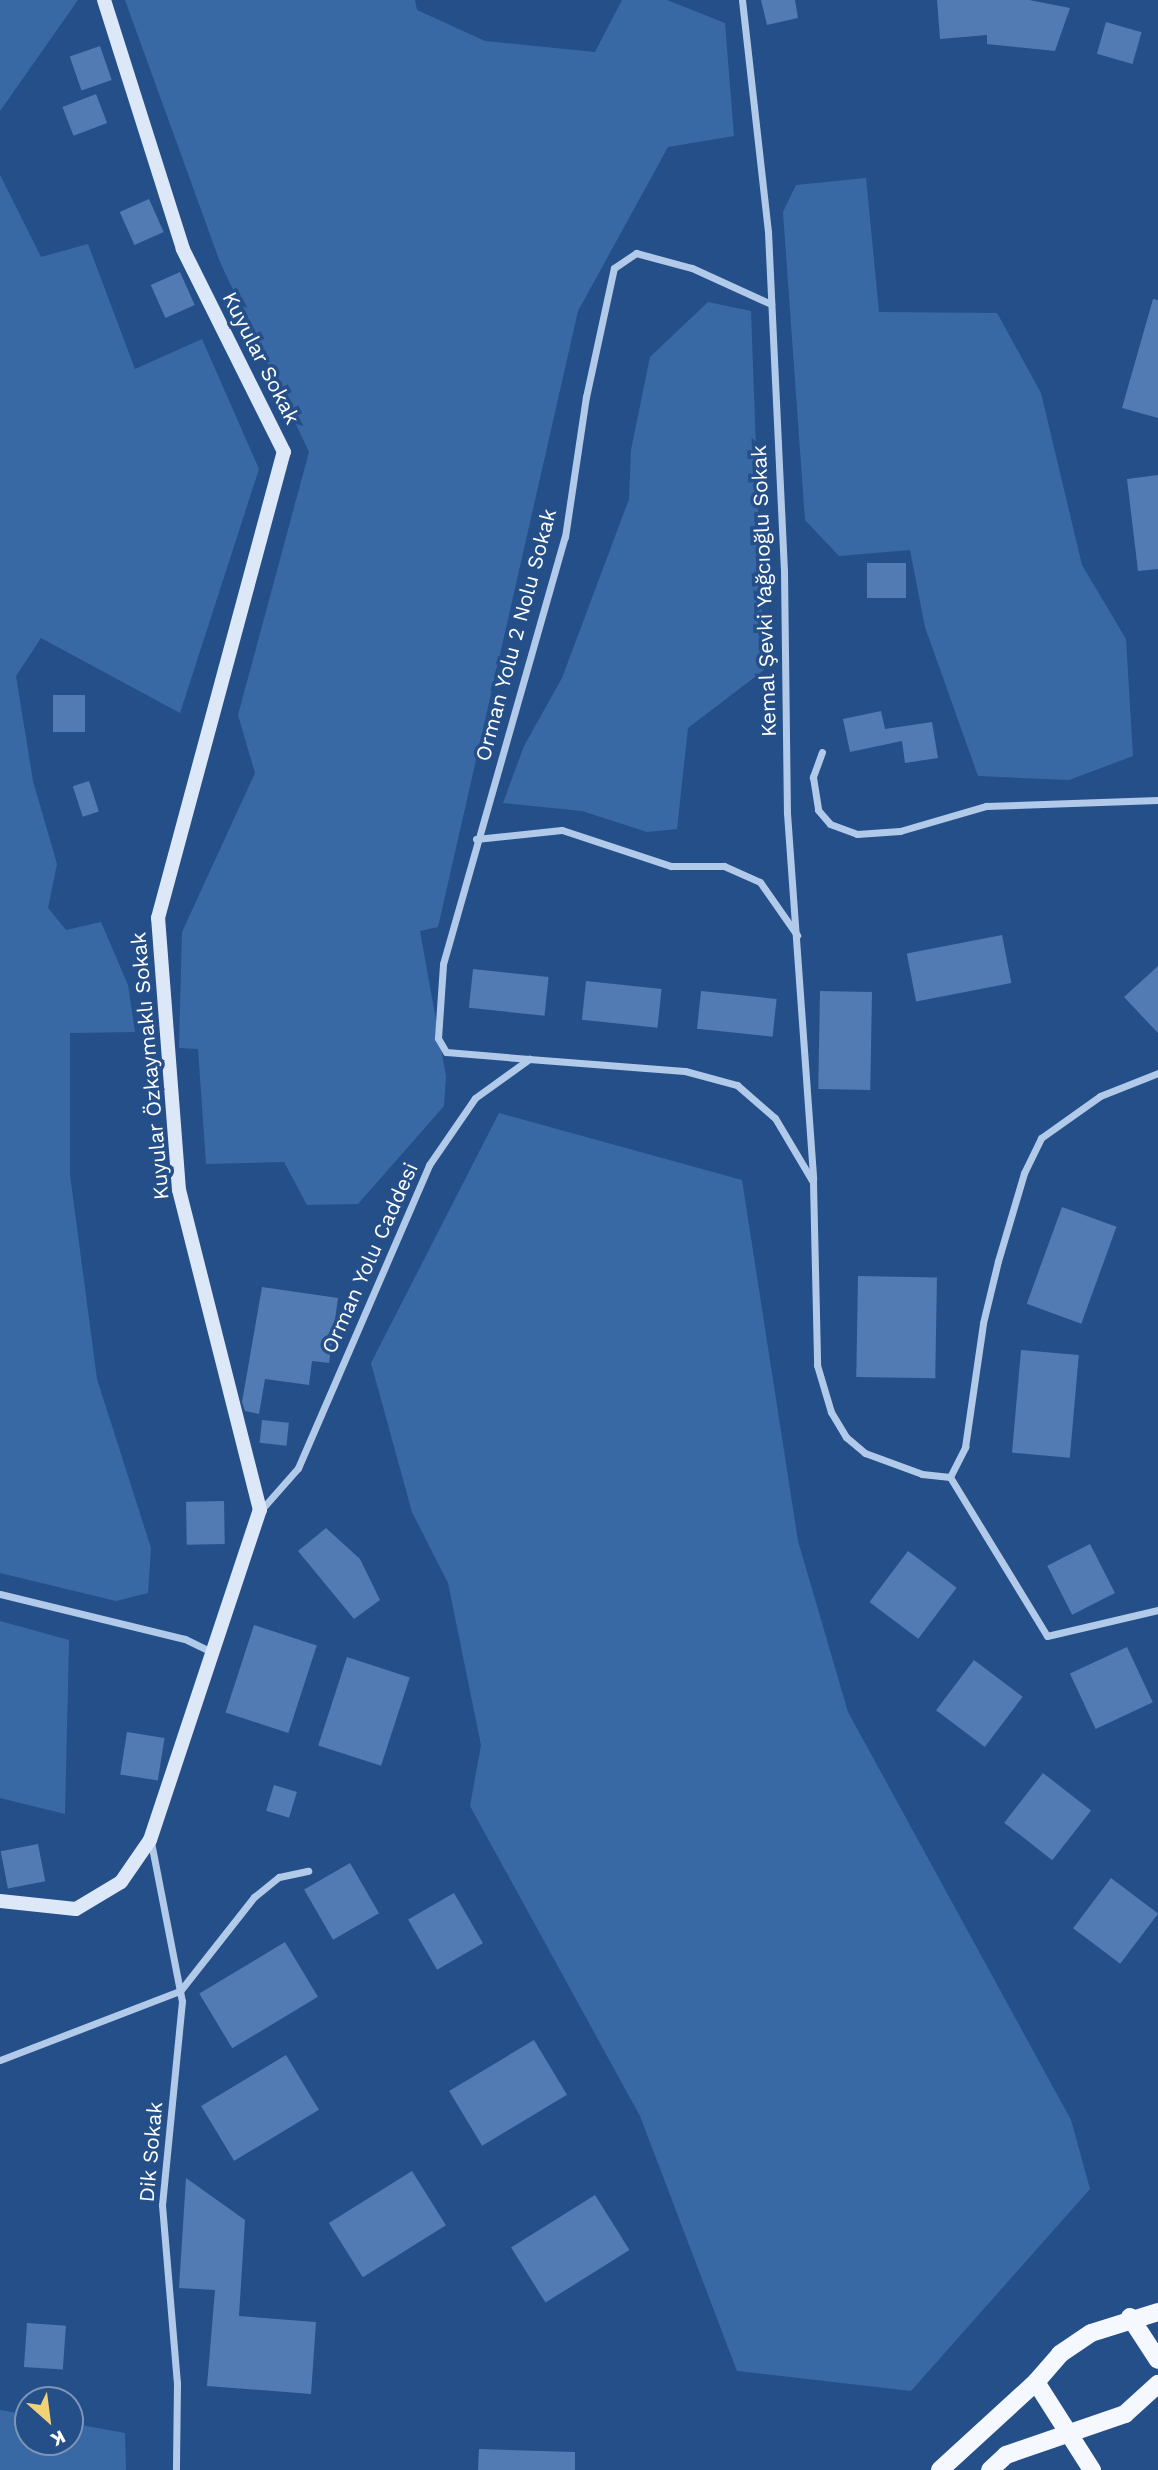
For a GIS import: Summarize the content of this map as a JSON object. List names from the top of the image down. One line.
{"streets":{"street":["Kuyular Sokak","Kemal Şevki Yağcıoğlu Sokak","Orman Yolu 2 Nolu Sokak","Kuyular Özkaymaklı Sokak","Orman Yolu Caddesi","Dik Sokak"]},"crossings":[["Kuyular Sokak","Kuyular Özkaymaklı Sokak"],["Kemal Şevki Yağcıoğlu Sokak","Orman Yolu 2 Nolu Sokak"],["Orman Yolu 2 Nolu Sokak","Orman Yolu Caddesi"],["Kuyular Özkaymaklı Sokak","Orman Yolu Caddesi"]],"north":"bottom right"}
